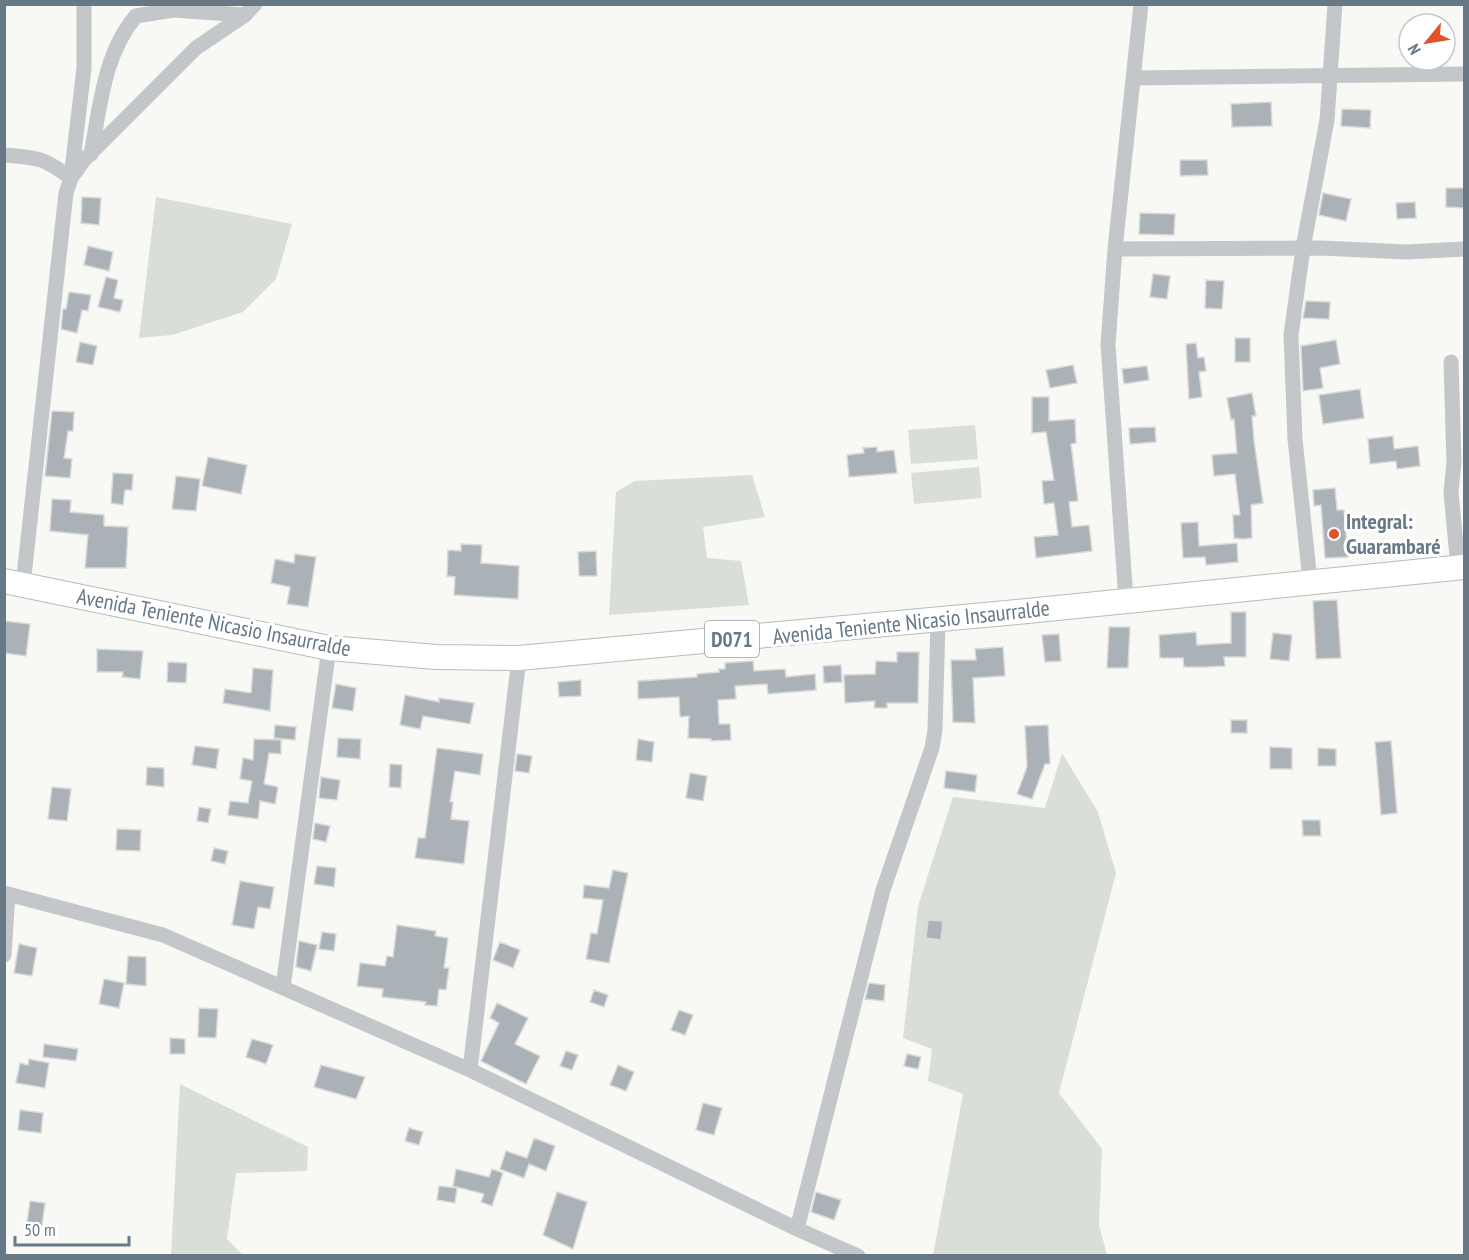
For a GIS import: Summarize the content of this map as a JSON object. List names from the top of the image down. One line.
{"streets":{"main road":["Avenida Teniente Nicasio Insaurralde","D071"]},"places":["Integral: Guarambaré"],"scale_bar":"50 m","north":"bottom left"}
